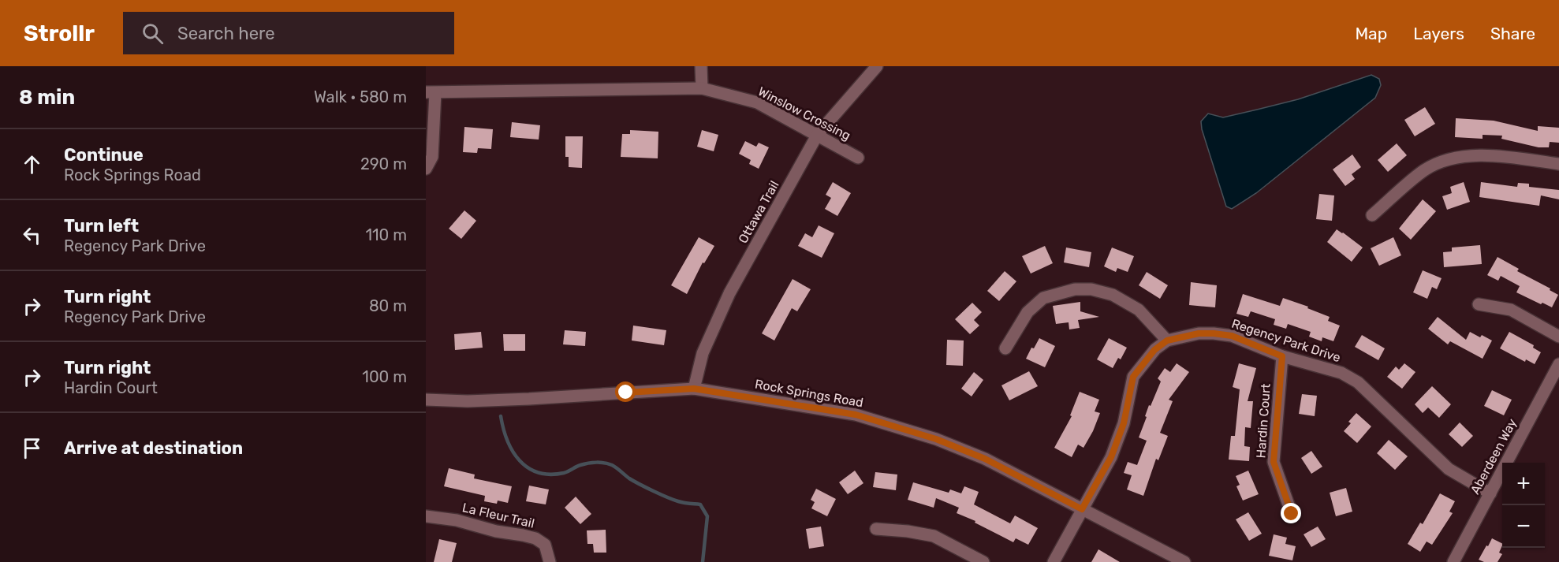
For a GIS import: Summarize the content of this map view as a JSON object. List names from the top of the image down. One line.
{"streets":{"street":["Winslow Crossing","Ottawa Trail","Regency Park Drive","Rock Springs Road","Hardin Court","Aberdeen Way","La Fleur Trail"]},"crossings":[["Winslow Crossing","Ottawa Trail"],["Ottawa Trail","Rock Springs Road"],["Regency Park Drive","Rock Springs Road"],["Regency Park Drive","Hardin Court"],["Regency Park Drive","Aberdeen Way"]],"page":{"header":"Strollr","search":"Search here","nav":["Map","Layers","Share"],"heading":["8 min","Walk · 580 m"],"list":[["Continue","Rock Springs Road","290 m"],["Turn left","Regency Park Drive","110 m"],["Turn right","Regency Park Drive","80 m"],["Turn right","Hardin Court","100 m"],"Arrive at destination"],"map_buttons":["+","−"]}}
